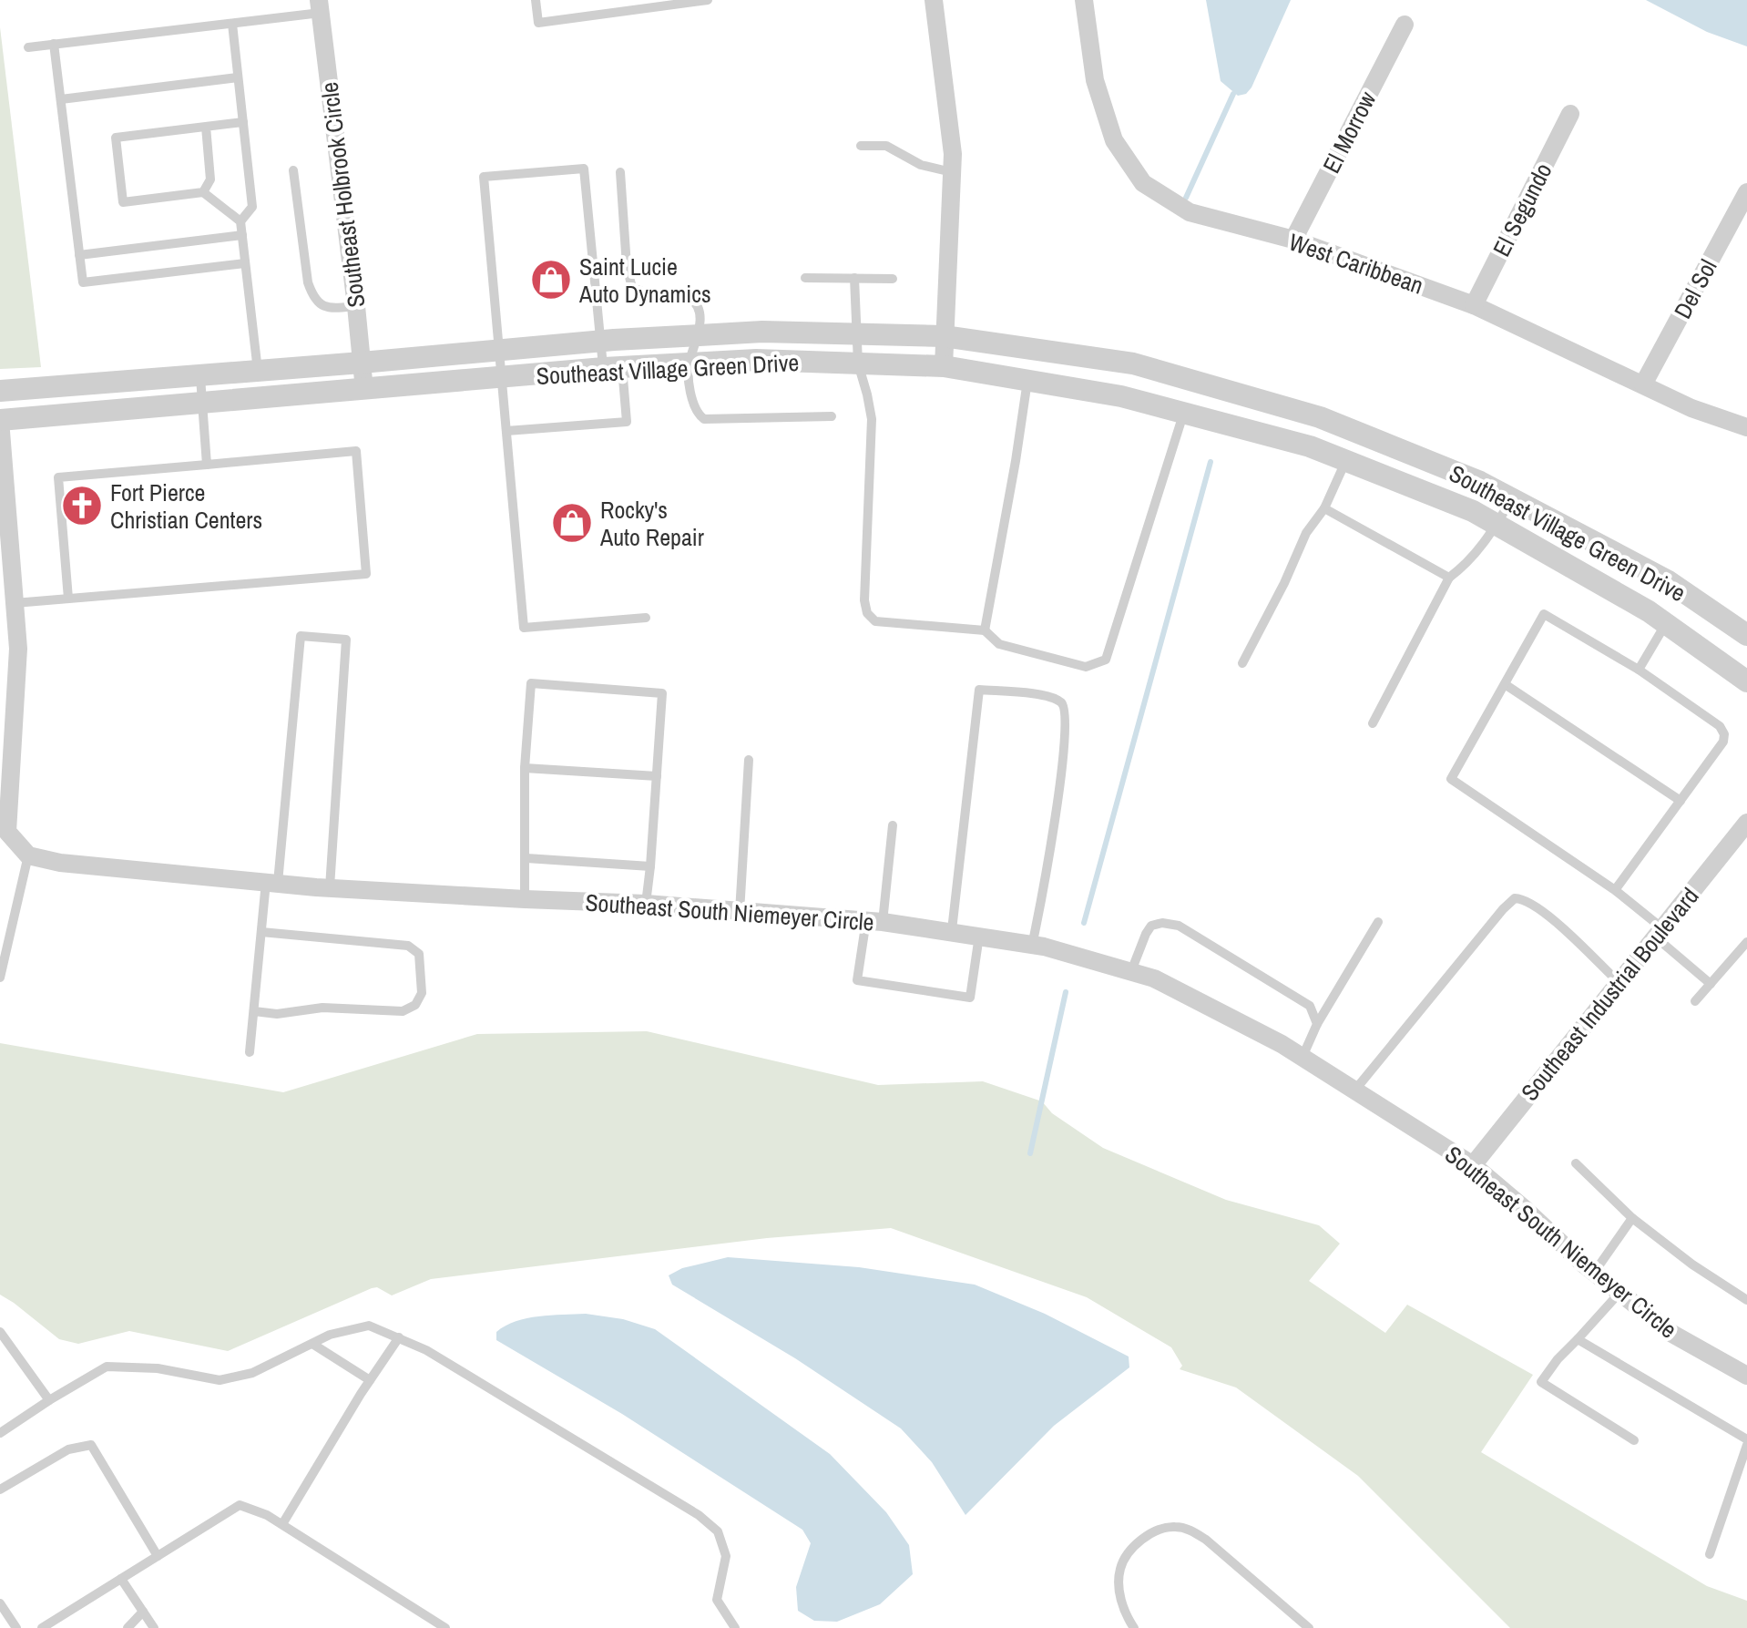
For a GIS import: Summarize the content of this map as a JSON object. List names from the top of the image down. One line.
{"streets":{"street":["El Morrow","Southeast Holbrook Circle","El Segundo","West Caribbean","Del Sol","Southeast Village Green Drive","Southeast South Niemeyer Circle","Southeast Industrial Boulevard"]},"crossings":[["El Morrow","West Caribbean"],["Southeast Holbrook Circle","Southeast Village Green Drive"],["El Segundo","West Caribbean"],["West Caribbean","Del Sol"],["Southeast South Niemeyer Circle","Southeast Industrial Boulevard"]],"places":{"shop":["Saint Lucie Auto Dynamics","Rocky's Auto Repair"],"church":["Fort Pierce Christian Centers"]}}
